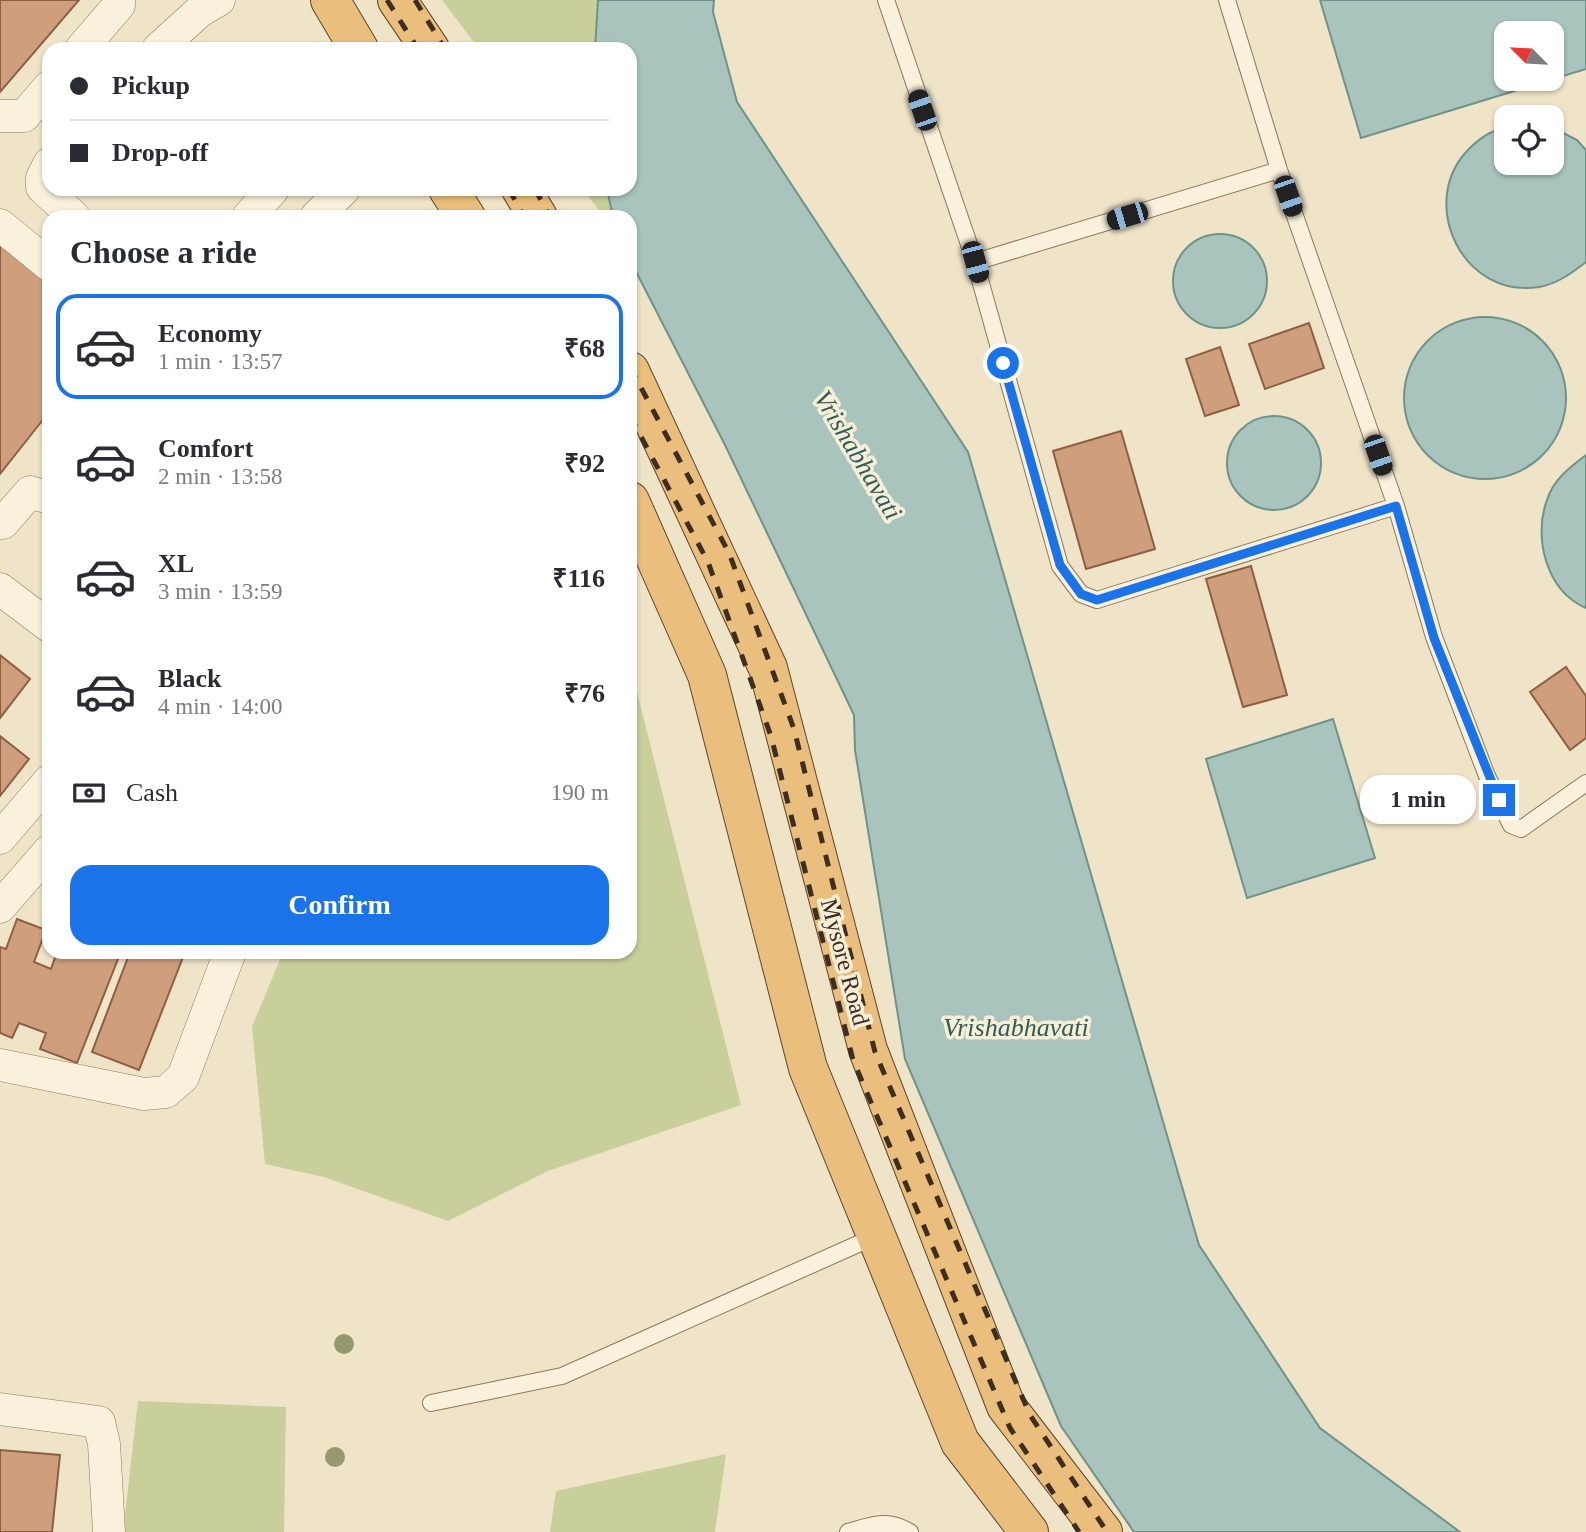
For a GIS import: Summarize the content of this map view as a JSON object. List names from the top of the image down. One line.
{"streets":{"highway":["Mysore Road"]},"water":["Vrishabhavati"],"north":"top left","page":{"banner":["Pickup","Drop-off"],"heading":"Choose a ride","list":[{"name":"Economy","note":"1 min · 13:57","value":"₹68"},{"name":"Comfort","note":"2 min · 13:58","value":"₹92"},{"name":"XL","note":"3 min · 13:59","value":"₹116"},{"name":"Black","note":"4 min · 14:00","value":"₹76"}],"pay":["Cash","190 m"],"bubble":"1 min","buttons":"Confirm"}}
